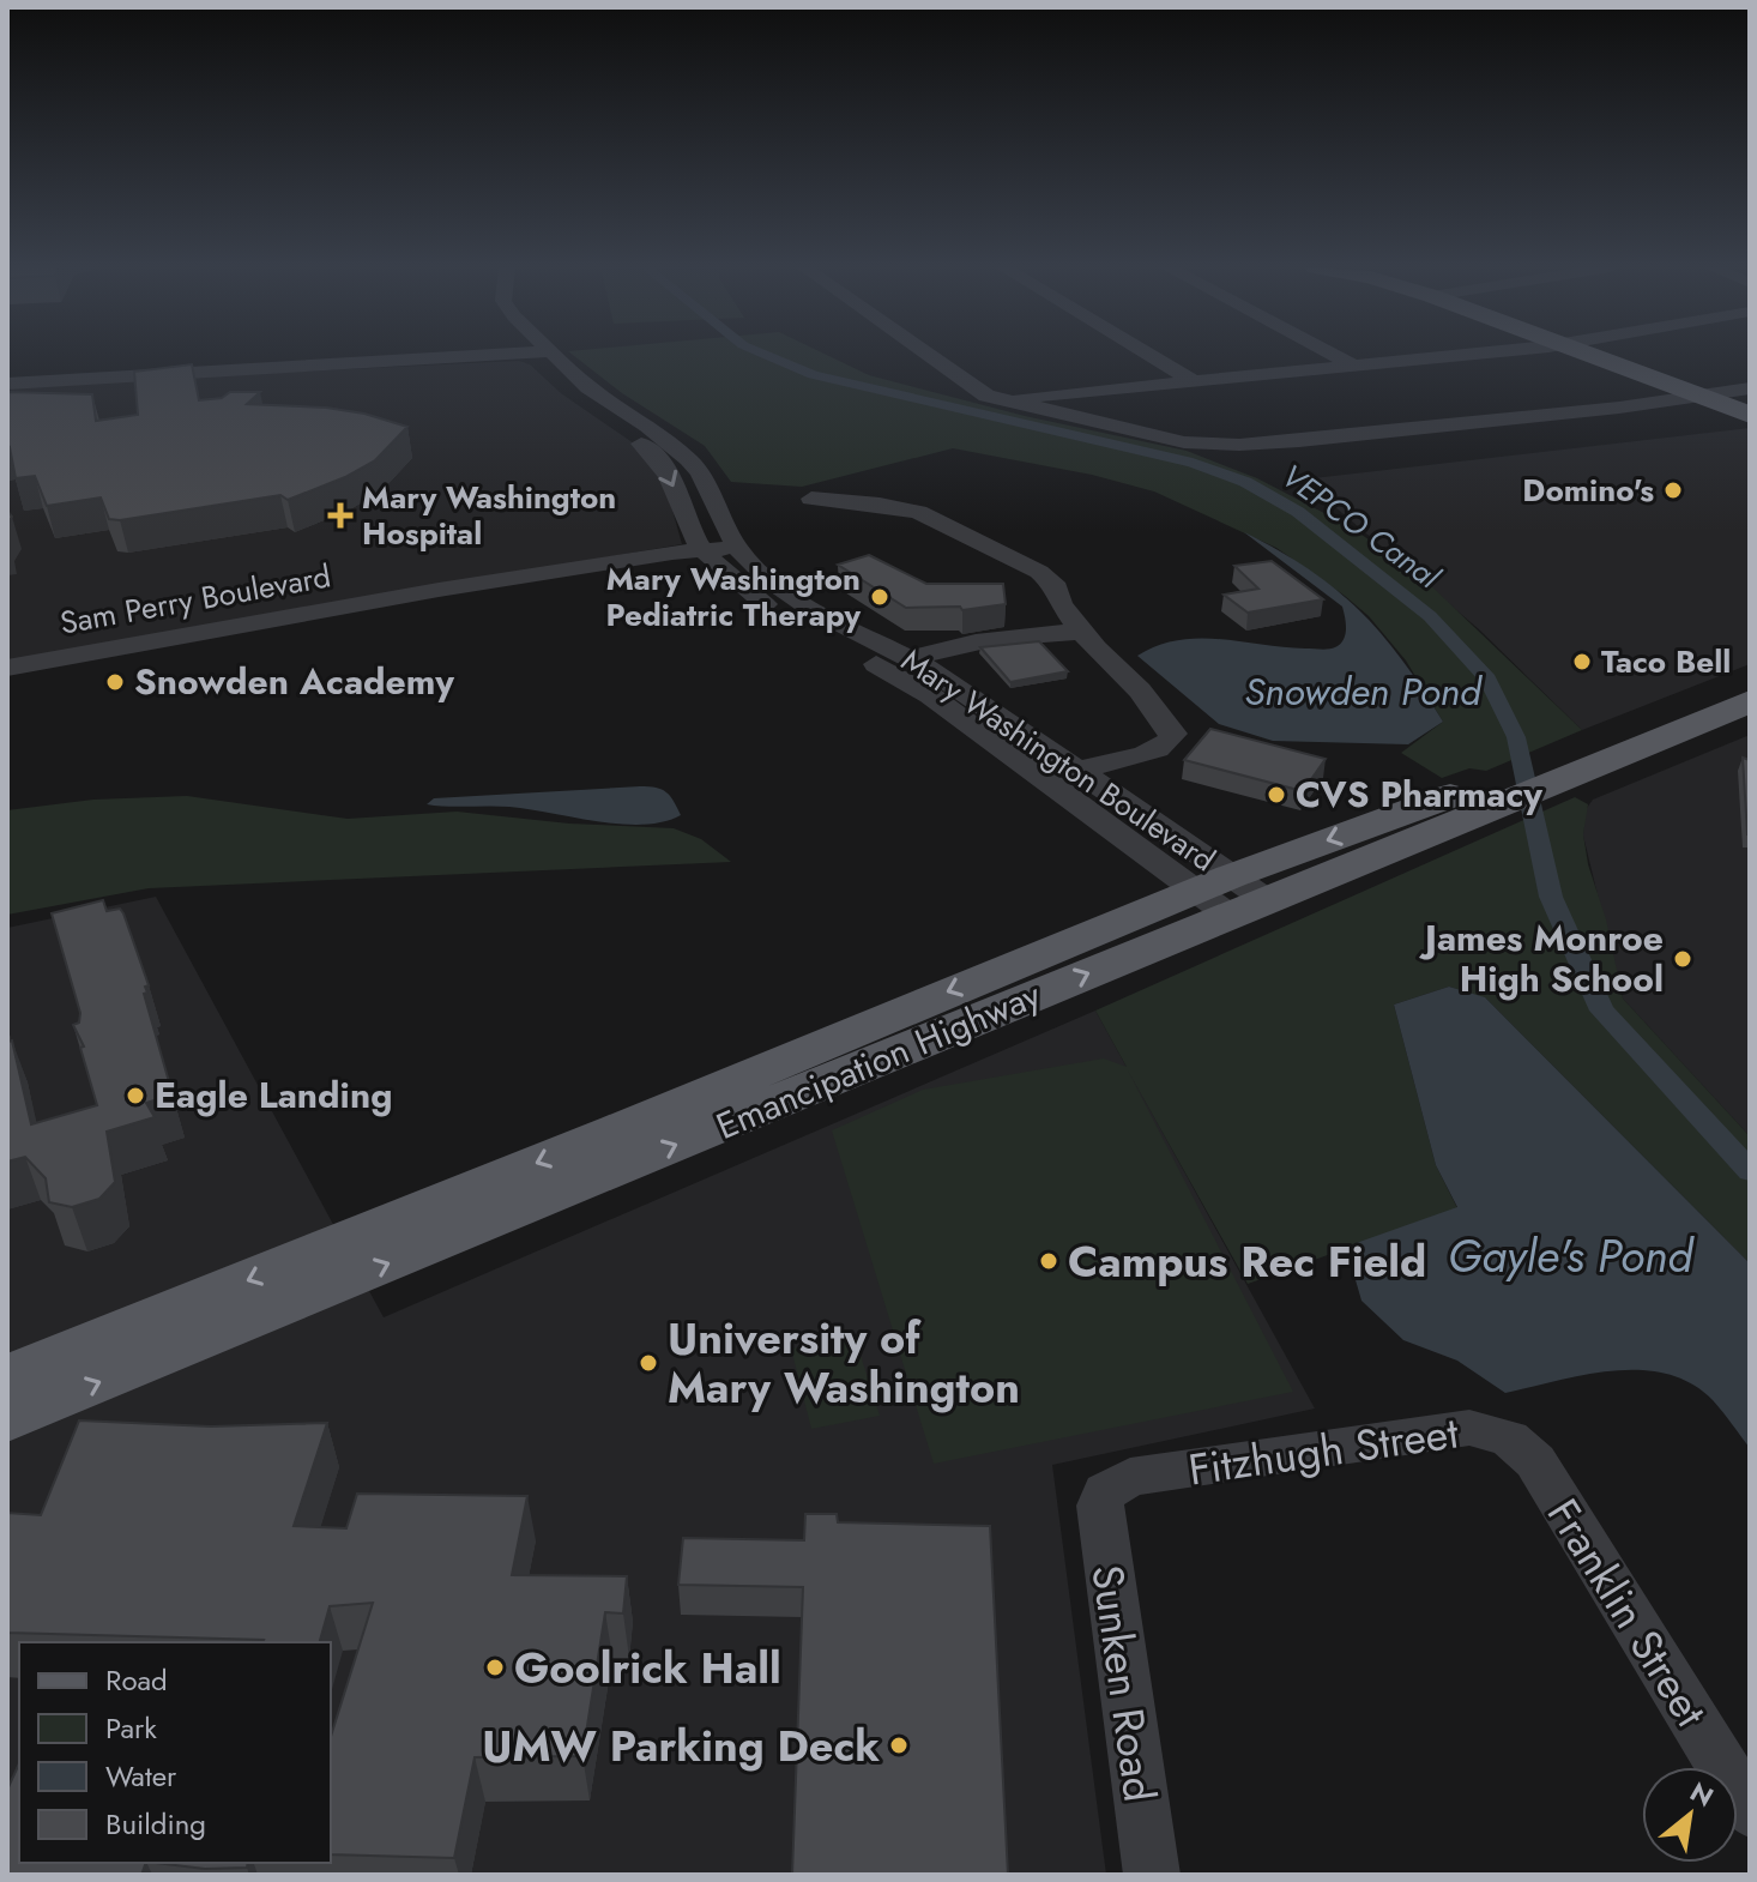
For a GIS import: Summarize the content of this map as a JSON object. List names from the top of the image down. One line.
{"streets":{"main road":["Emancipation Highway"],"street":["Sam Perry Boulevard","Mary Washington Boulevard","Fitzhugh Street","Franklin Street","Sunken Road"]},"crossings":[["Sam Perry Boulevard","Mary Washington Boulevard"],["Mary Washington Boulevard","Emancipation Highway"],["Fitzhugh Street","Franklin Street"],["Fitzhugh Street","Sunken Road"]],"water":["VEPCO Canal","Snowden Pond","Gayle's Pond"],"places":{"other":["Domino's","Mary Washington Pediatric Therapy","Taco Bell","Snowden Academy","CVS Pharmacy","James Monroe High School","Eagle Landing","Campus Rec Field","University of Mary Washington","Goolrick Hall","UMW Parking Deck"],"health":["Mary Washington Hospital"]},"legend":["Road","Park","Water","Building"],"north":"top right"}
